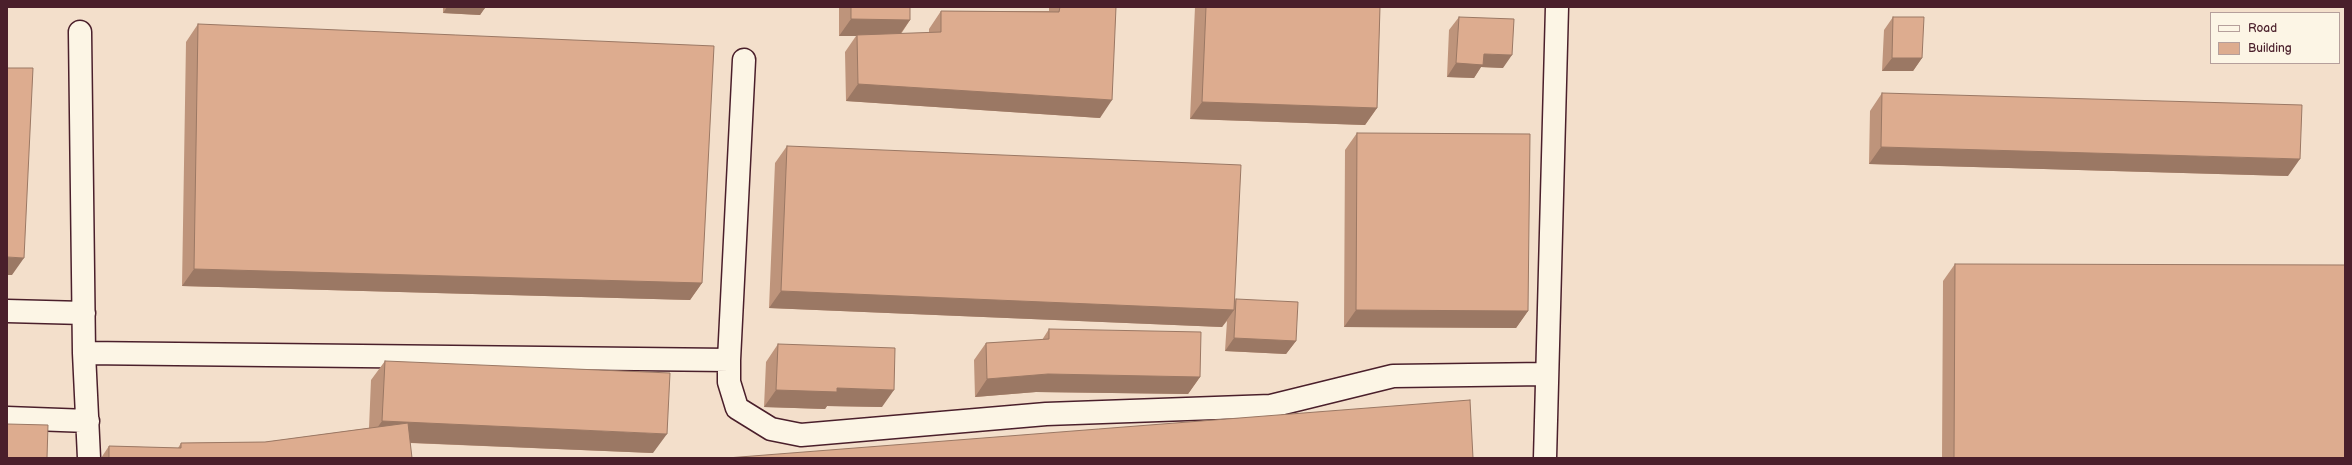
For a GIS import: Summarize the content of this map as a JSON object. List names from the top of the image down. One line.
{"legend":["Road","Building"]}
